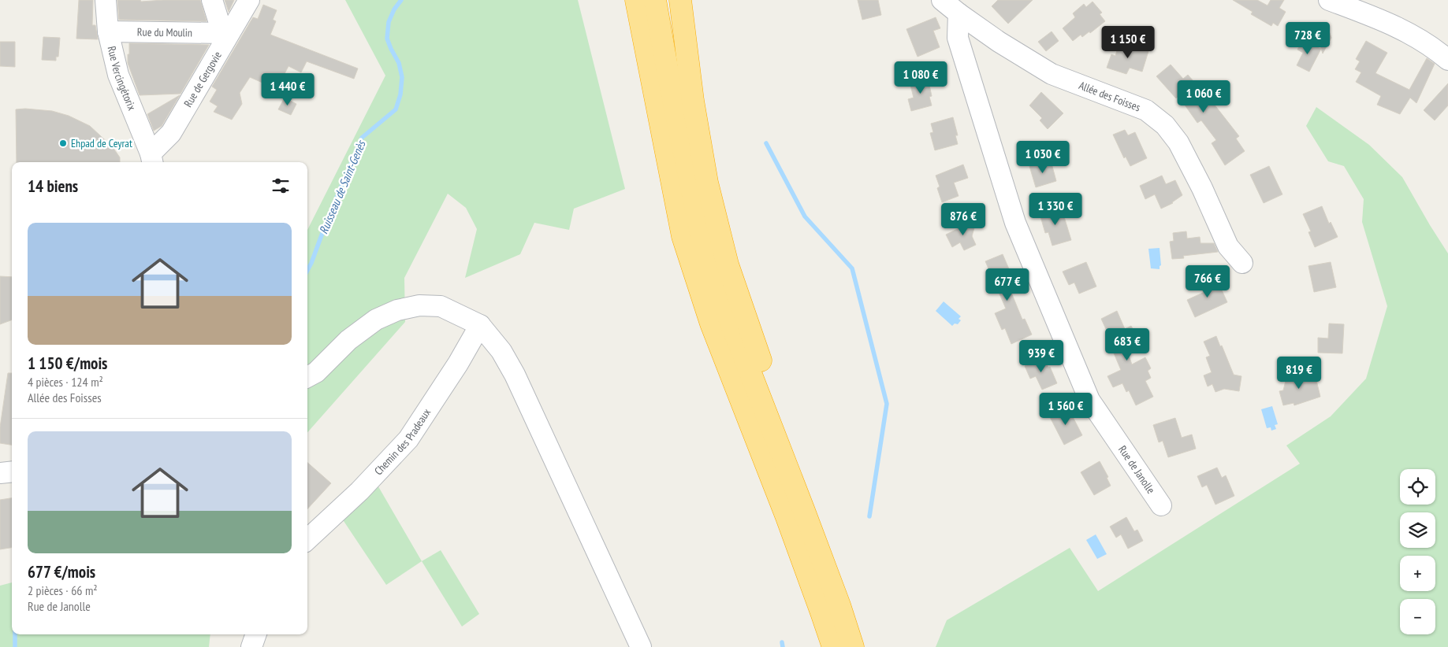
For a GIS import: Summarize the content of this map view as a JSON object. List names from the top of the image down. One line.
{"streets":{"street":["Rue du Moulin","Rue Vercingétorix","Rue de Gergovie","Allée des Foisses","Chemin des Pradeaux","Rue de Janolle"]},"crossings":[["Rue du Moulin","Rue Vercingétorix"],["Rue du Moulin","Rue de Gergovie"],["Rue Vercingétorix","Rue de Gergovie"],["Allée des Foisses","Rue de Janolle"]],"water":["Ruisseau de Saint-Genès"],"places":["Ehpad de Ceyrat"],"page":{"price":["728 €","1 150 €","1 080 €","1 440 €","1 060 €","1 030 €","1 330 €","876 €","766 €","677 €","683 €","939 €","819 €","1 560 €"],"heading":"14 biens","list":[{"name":"1 150 €/mois","note":"4 pièces · 124 m² · Allée des Foisses"},{"name":"677 €/mois","note":"2 pièces · 66 m² · Rue de Janolle"}],"map_buttons":["+","−"]}}
